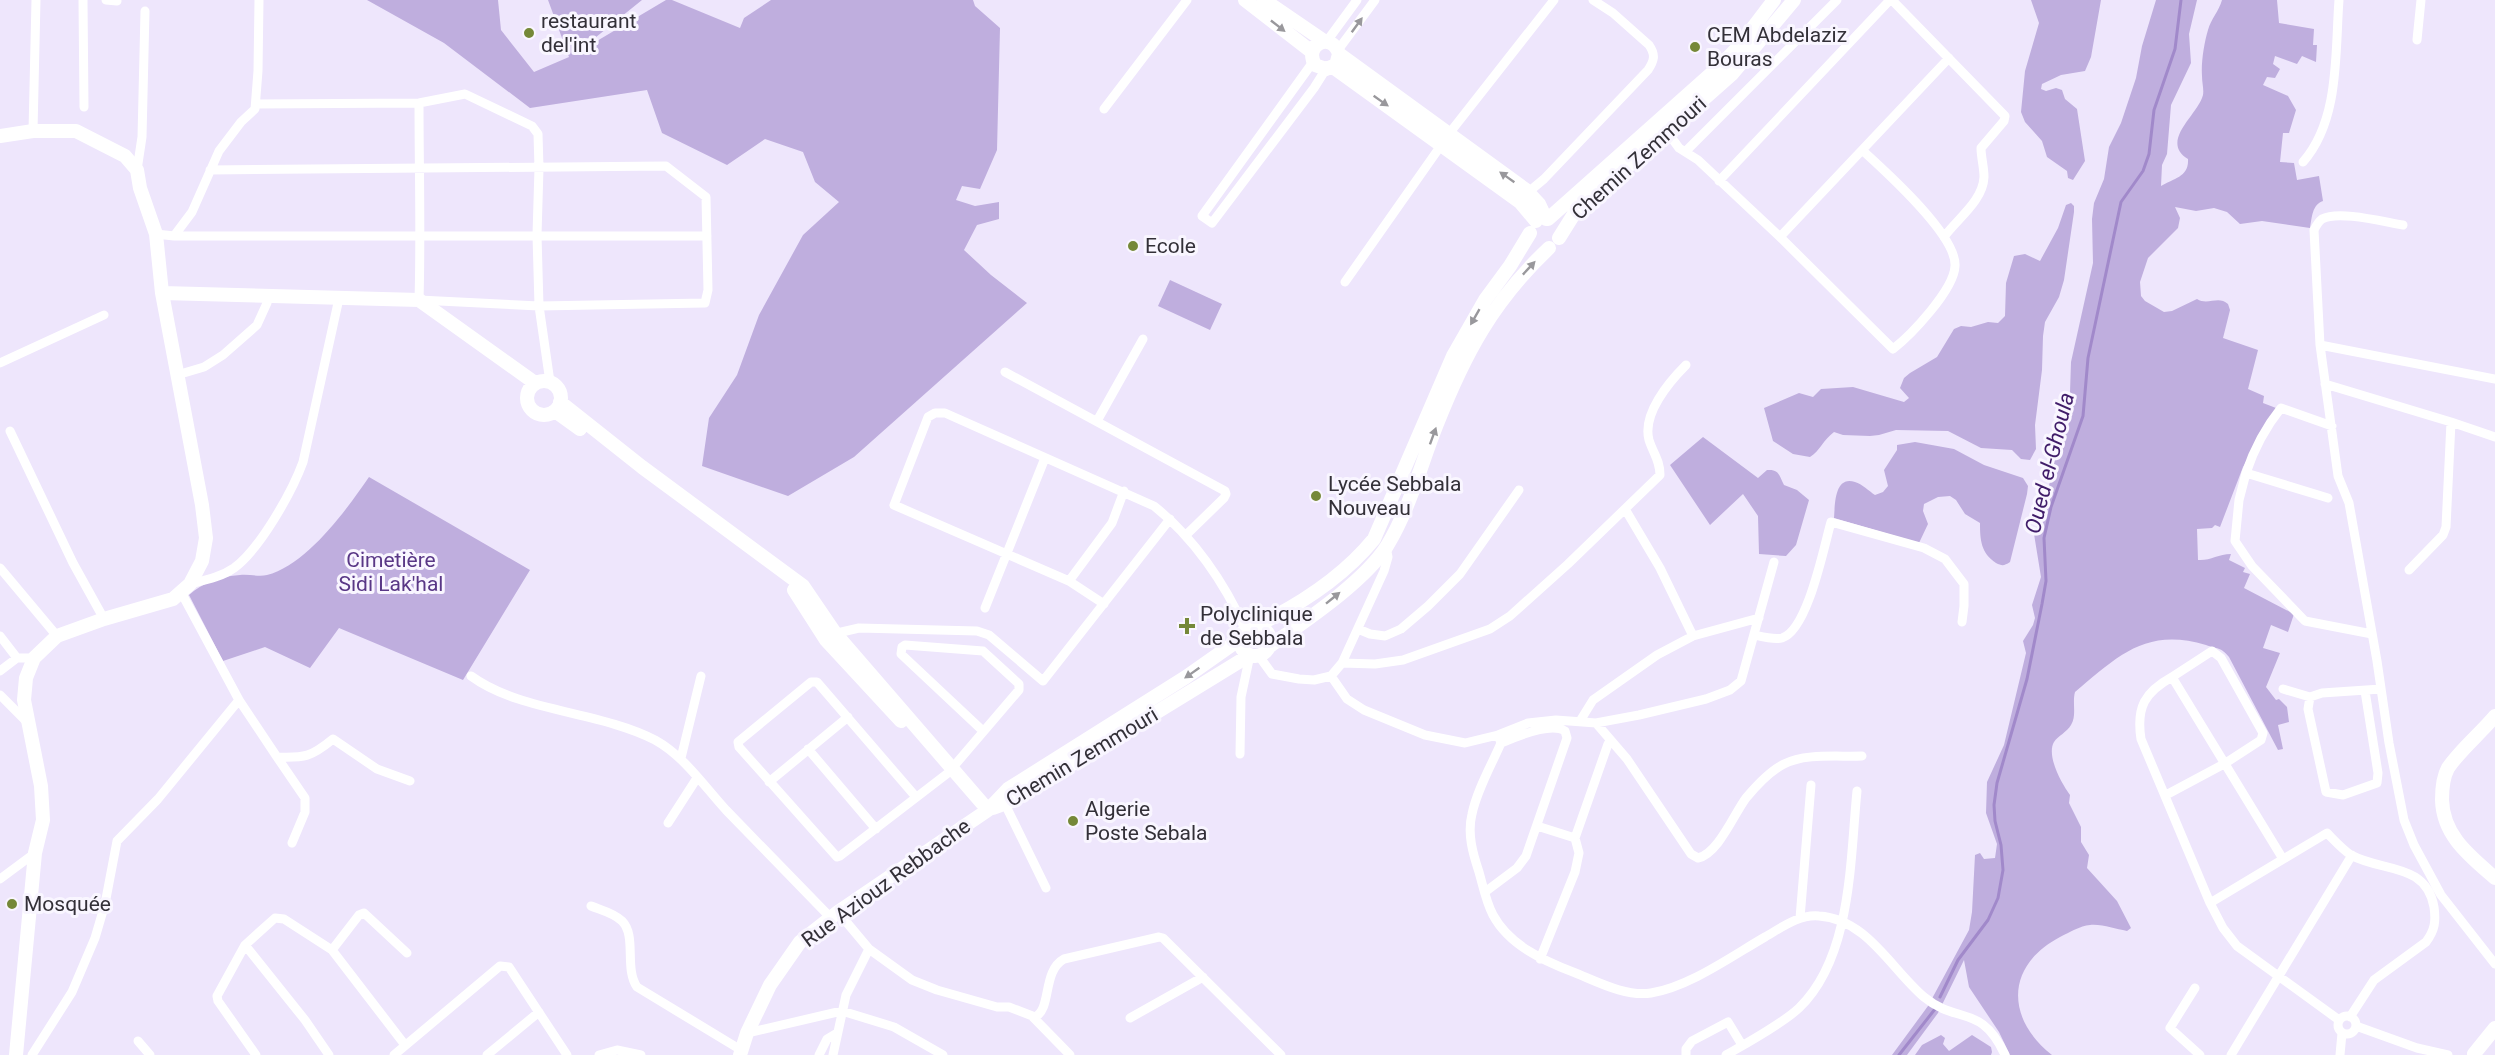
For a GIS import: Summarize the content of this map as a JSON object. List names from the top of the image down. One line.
{"streets":{"street":["Chemin Zemmouri","Rue Aziouz Rebbache"]},"crossings":[["Chemin Zemmouri","Rue Aziouz Rebbache"]],"water":["Oued el-Ghoula"],"parks":["Cimetière Sidi Lak'hal"],"places":{"other":["restaurant del'int","CEM Abdelaziz Bouras","Ecole","Lycée Sebbala Nouveau","Algerie Poste Sebala","Mosquée"],"health":["Polyclinique de Sebbala"]}}
